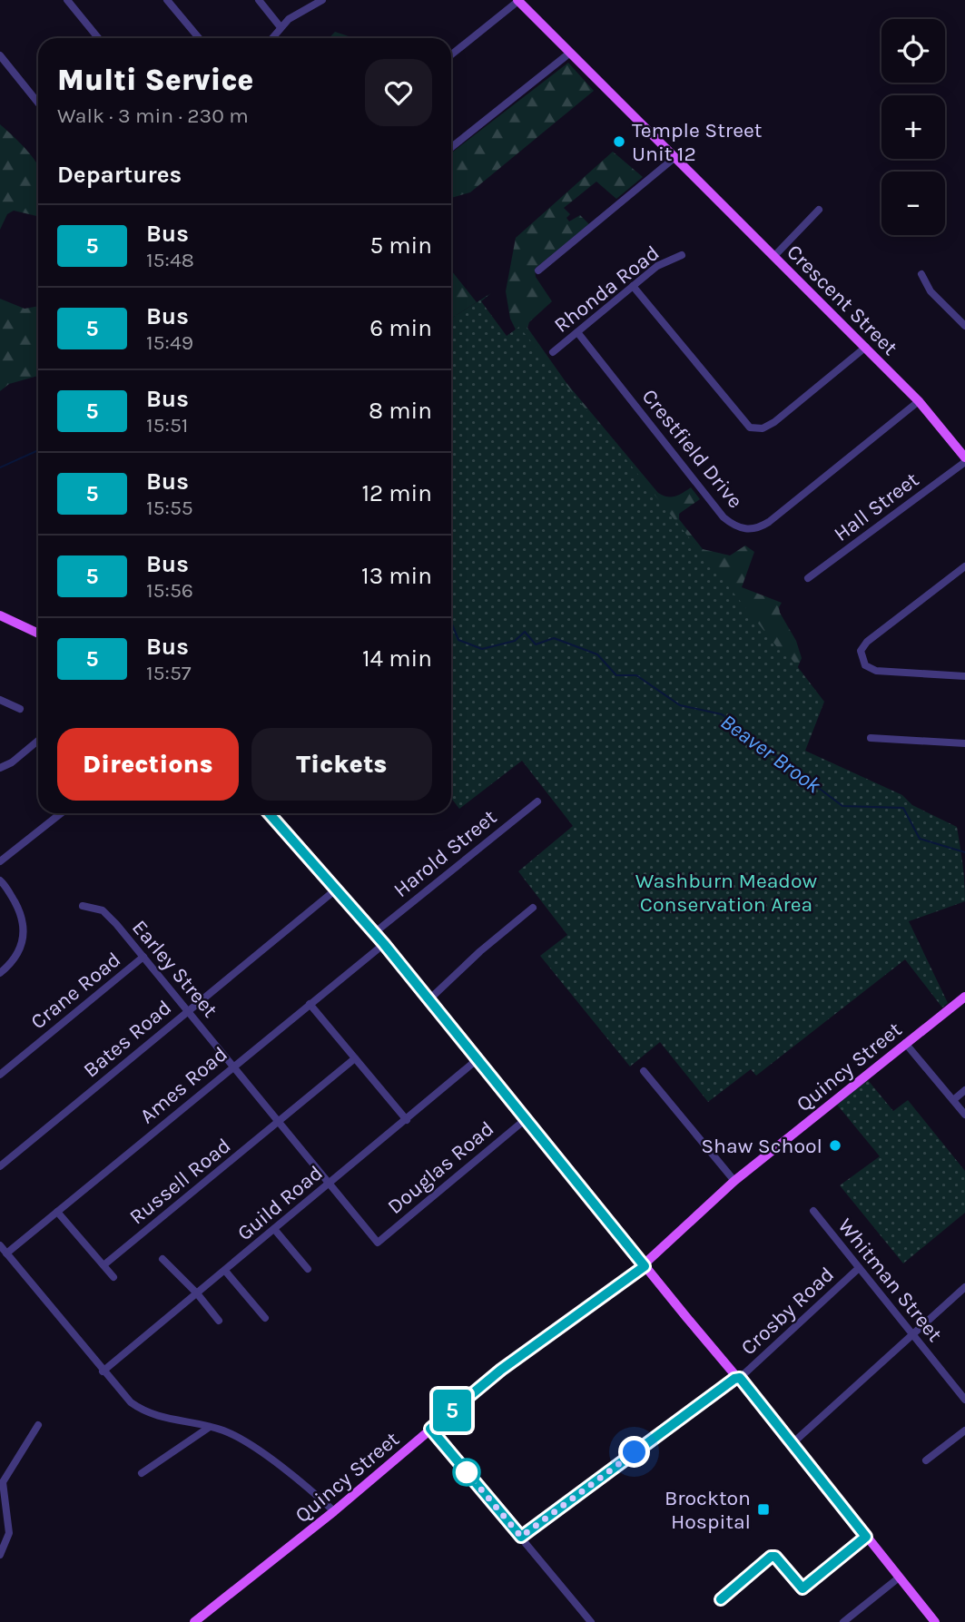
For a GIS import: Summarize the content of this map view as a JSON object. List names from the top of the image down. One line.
{"streets":{"main road":["Crescent Street","Quincy Street"],"street":["Rhonda Road","Crestfield Drive","Hall Street","Harold Street","Earley Street","Crane Road","Bates Road","Ames Road","Douglas Road","Russell Road","Guild Road","Whitman Street","Crosby Road"]},"crossings":[["Rhonda Road","Crestfield Drive"],["Crescent Street","Crestfield Drive"],["Crescent Street","Hall Street"],["Earley Street","Crane Road"],["Earley Street","Bates Road"],["Earley Street","Ames Road"],["Earley Street","Douglas Road"],["Earley Street","Russell Road"],["Earley Street","Guild Road"],["Whitman Street","Crosby Road"]],"water":["Beaver Brook"],"parks":["Washburn Meadow Conservation Area"],"places":{"other":["Temple Street Unit 12","Shaw School"],"transit":["Brockton Hospital"]},"lines":["bus line 5"],"page":{"on_map":"5","map_buttons":["+","−"],"heading":[["Multi Service","Walk · 3 min · 230 m"],"Departures"],"list":[{"mark":"5","name":"Bus","note":"15:48","value":"5 min"},{"mark":"5","name":"Bus","note":"15:49","value":"6 min"},{"mark":"5","name":"Bus","note":"15:51","value":"8 min"},{"mark":"5","name":"Bus","note":"15:55","value":"12 min"},{"mark":"5","name":"Bus","note":"15:56","value":"13 min"},{"mark":"5","name":"Bus","note":"15:57","value":"14 min"}],"buttons":["Directions","Tickets"]}}
